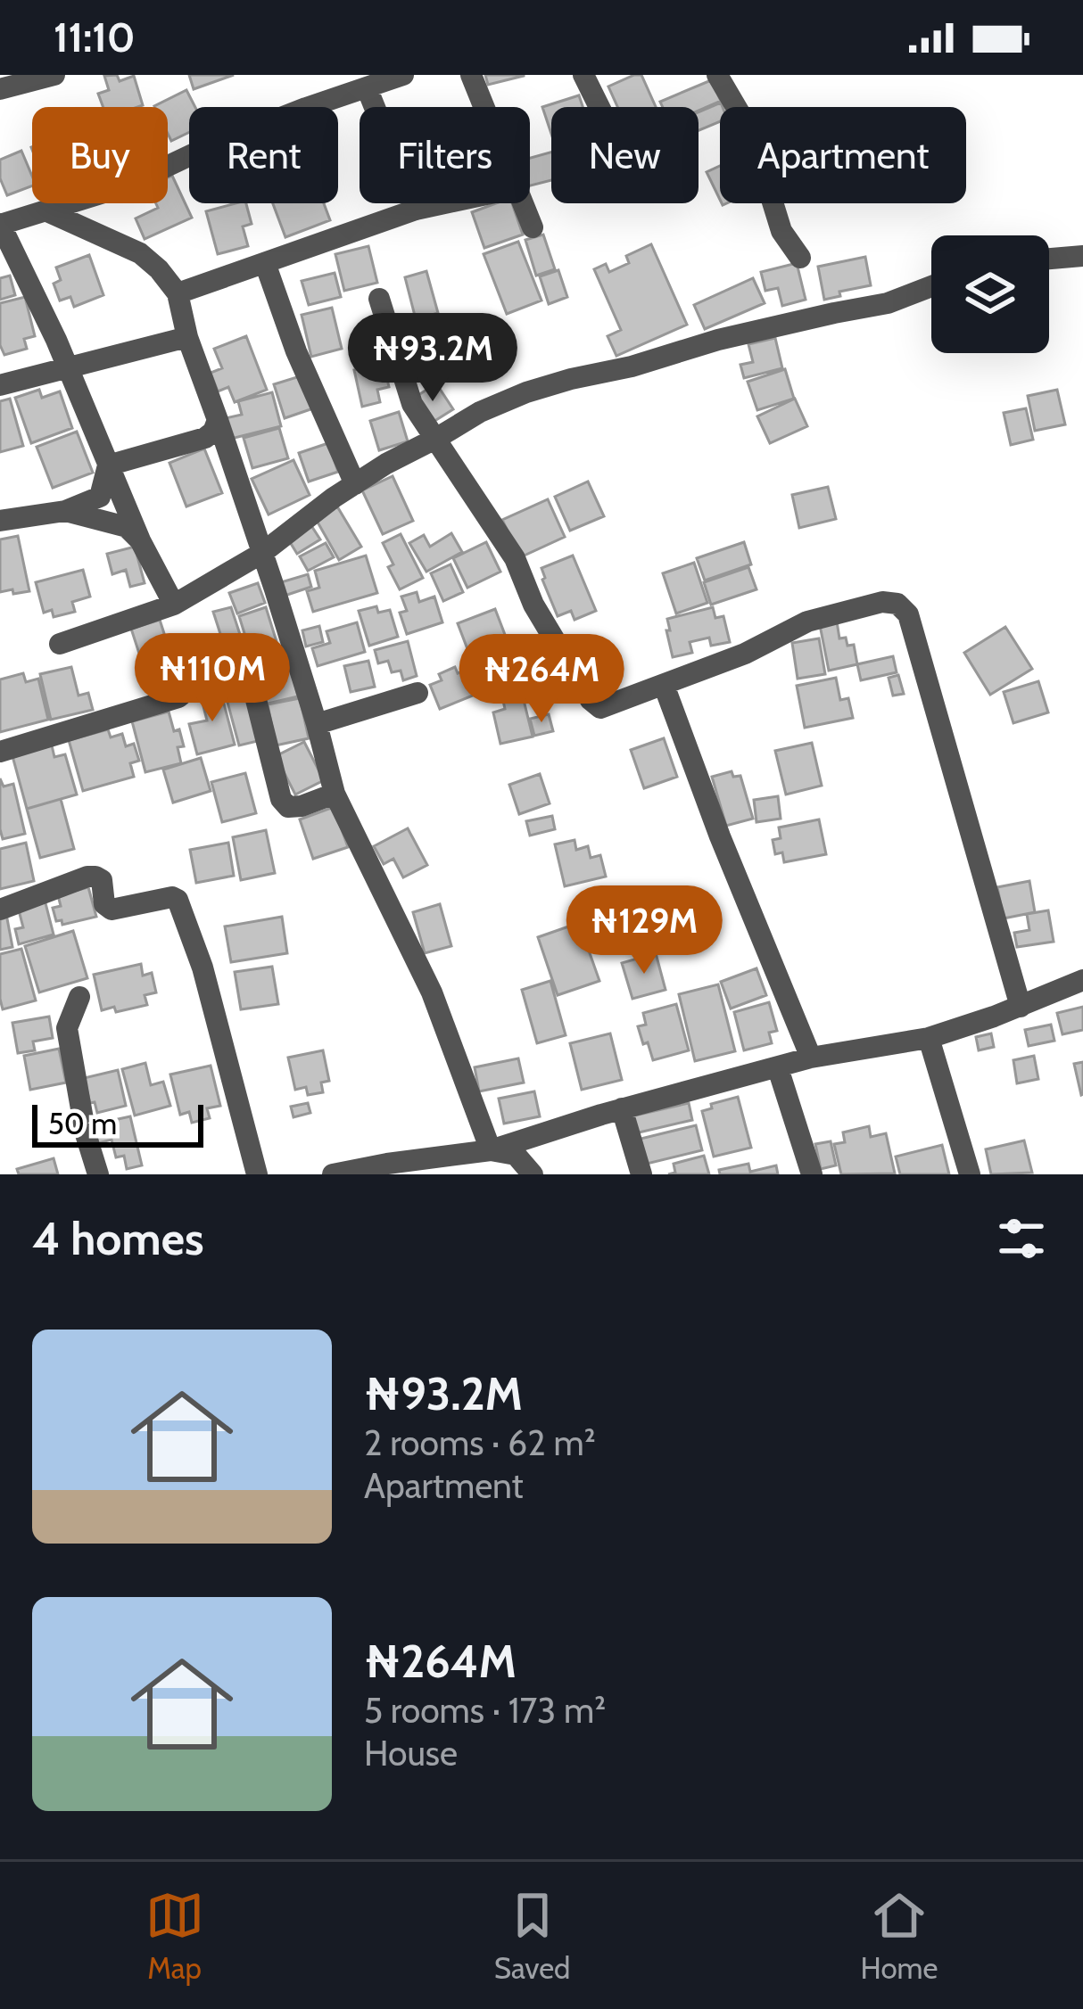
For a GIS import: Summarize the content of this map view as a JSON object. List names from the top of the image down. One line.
{"scale_bar":"50 m","page":{"status":"11:10","chip":["Buy","Rent","Filters","New","Apartment"],"price":["₦93.2M","₦110M","₦264M","₦129M"],"scale":"50 m","heading":"4 homes","list":[{"name":"₦93.2M","note":"2 rooms · 62 m² · Apartment"},{"name":"₦264M","note":"5 rooms · 173 m² · House"}],"tabs":["Map","Saved","Home"]}}
